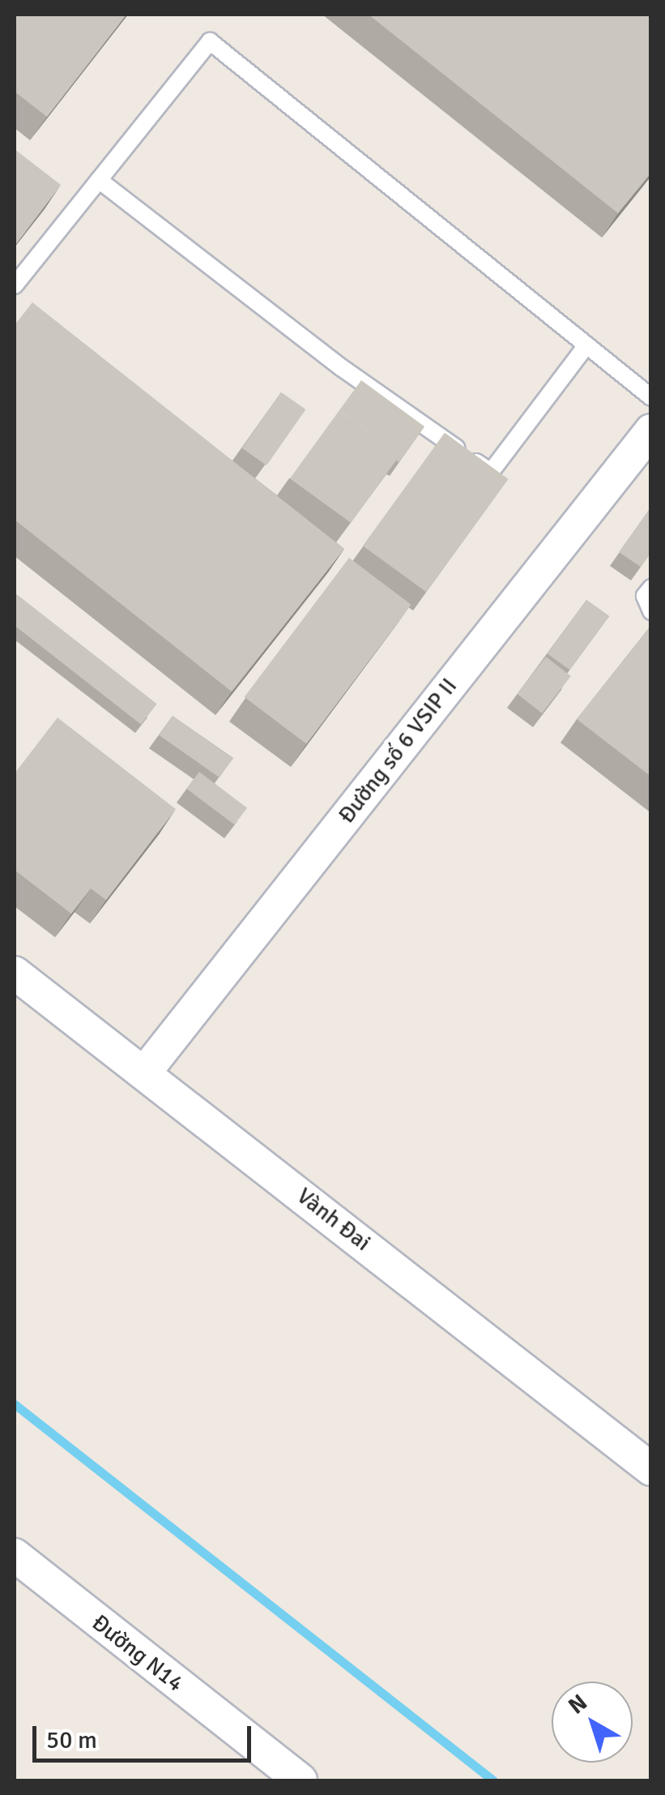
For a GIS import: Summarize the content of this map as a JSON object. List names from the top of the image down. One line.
{"streets":{"street":["Đường số 6 VSIP II","Vành Đai","Đường N14"]},"crossings":[["Đường số 6 VSIP II","Vành Đai"]],"scale_bar":"50 m","north":"top left"}
